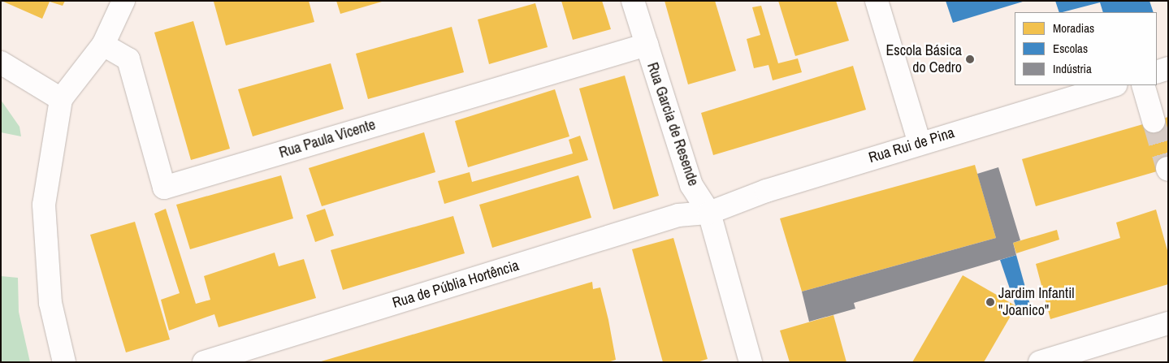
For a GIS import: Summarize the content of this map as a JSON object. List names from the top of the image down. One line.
{"streets":{"street":["Rua Garcia de Resende","Rua Paula Vicente","Rua Rui de Pina","Rua de Públia Hortência"]},"crossings":[["Rua Garcia de Resende","Rua Paula Vicente"],["Rua Garcia de Resende","Rua Rui de Pina"],["Rua Garcia de Resende","Rua de Públia Hortência"],["Rua Rui de Pina","Rua de Públia Hortência"]],"places":["Escola Básica do Cedro","Jardim Infantil \"Joanico\""],"legend":["Moradias","Escolas","Indústria"]}
